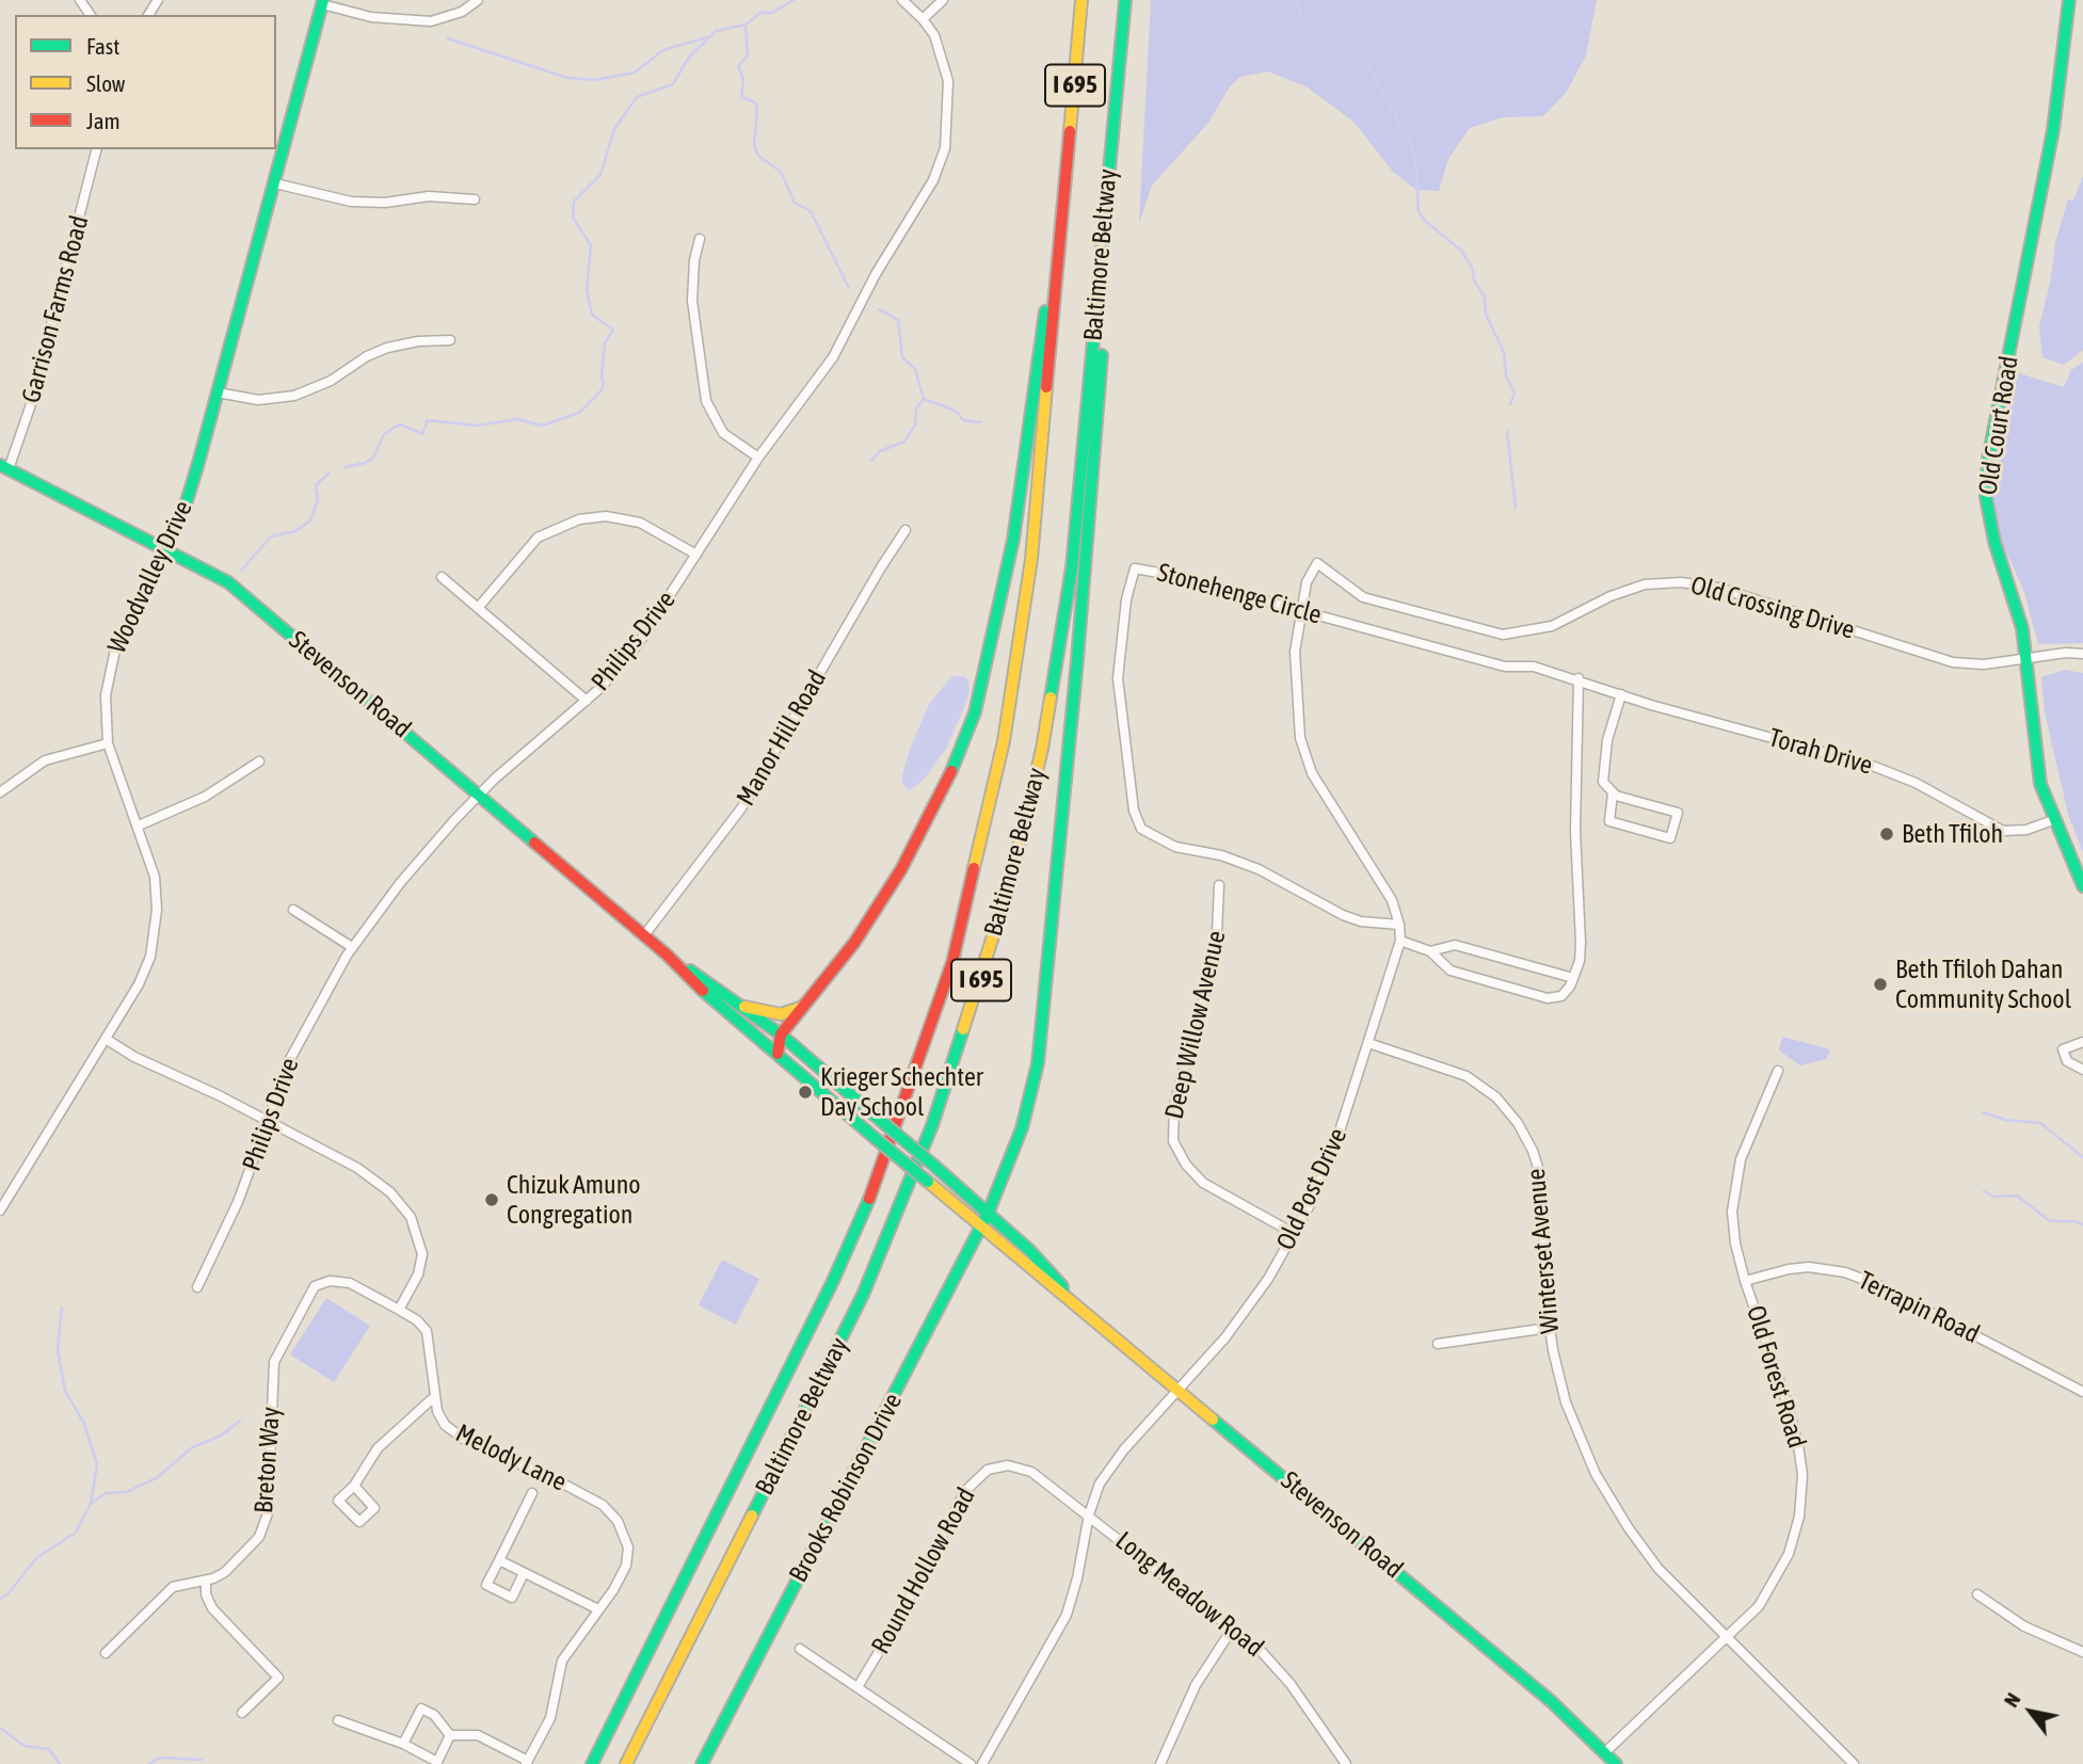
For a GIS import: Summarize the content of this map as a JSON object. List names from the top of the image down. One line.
{"streets":{"main road":["I 695","Baltimore Beltway","Old Court Road","Woodvalley Drive","Stevenson Road","Brooks Robinson Drive"],"street":["Garrison Farms Road","Stonehenge Circle","Old Crossing Drive","Philips Drive","Manor Hill Road","Torah Drive","Deep Willow Avenue","Old Post Drive","Winterset Avenue","Terrapin Road","Old Forest Road","Melody Lane","Breton Way","Round Hollow Road","Long Meadow Road"]},"crossings":[["Baltimore Beltway","Brooks Robinson Drive"],["Garrison Farms Road","Stevenson Road"],["Old Court Road","Old Crossing Drive"],["Old Court Road","Torah Drive"],["Woodvalley Drive","Stevenson Road"],["Stonehenge Circle","Torah Drive"],["Stonehenge Circle","Old Post Drive"],["Old Crossing Drive","Old Post Drive"],["Philips Drive","Stevenson Road"],["Stevenson Road","Manor Hill Road"],["Stevenson Road","Old Post Drive"],["Stevenson Road","Old Forest Road"],["Stevenson Road","Brooks Robinson Drive"],["Deep Willow Avenue","Old Post Drive"],["Old Post Drive","Winterset Avenue"],["Old Post Drive","Long Meadow Road"],["Winterset Avenue","Old Forest Road"],["Terrapin Road","Old Forest Road"],["Melody Lane","Breton Way"],["Round Hollow Road","Long Meadow Road"]],"places":["Beth Tfiloh","Beth Tfiloh Dahan Community School","Krieger Schechter Day School","Chizuk Amuno Congregation"],"legend":["Fast","Slow","Jam"],"north":"top left"}
